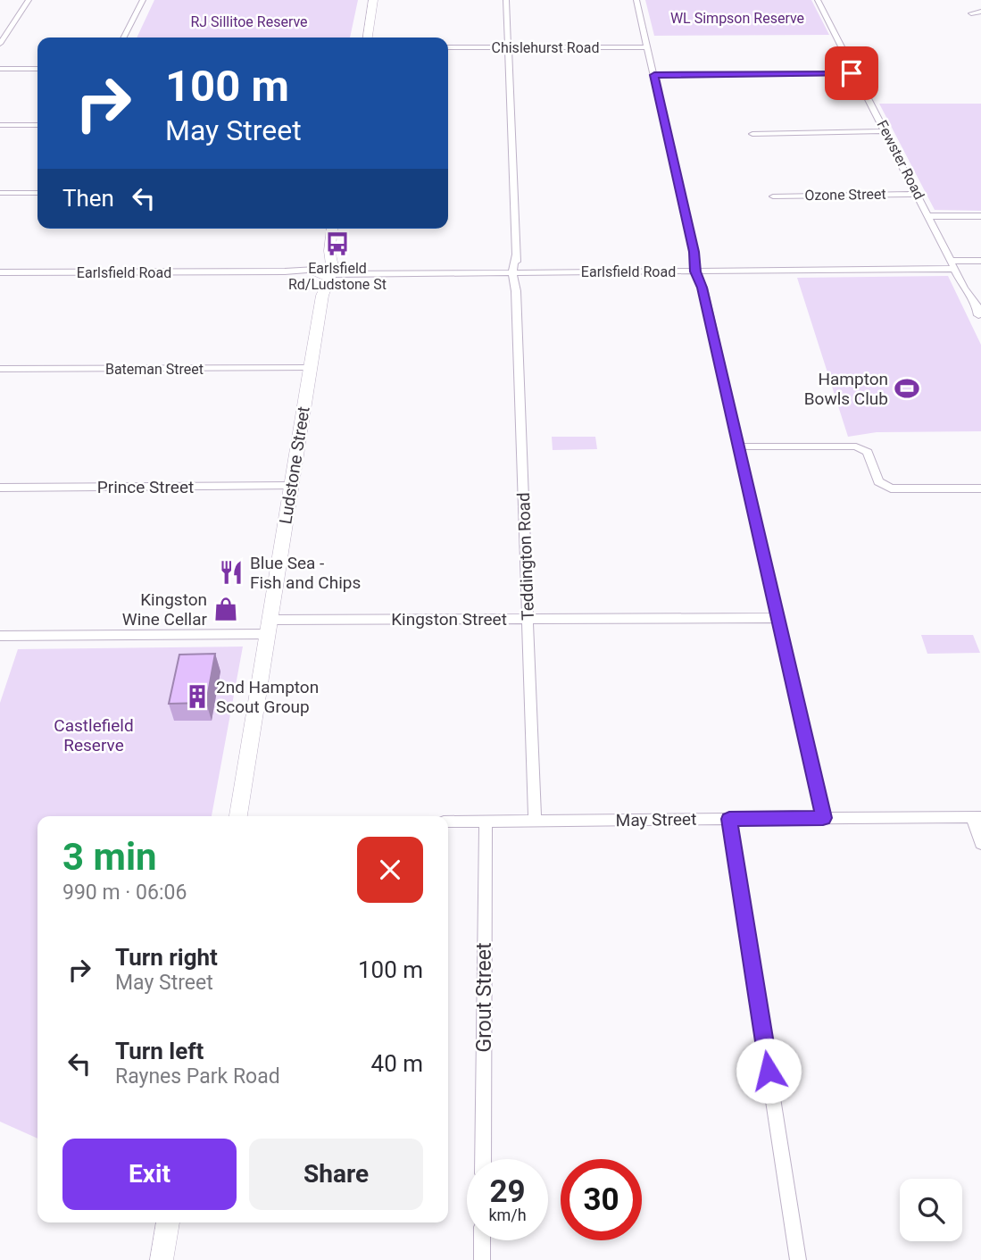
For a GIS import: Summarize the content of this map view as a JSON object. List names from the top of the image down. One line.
{"streets":{"street":["Chislehurst Road","Fewster Road","Ozone Street","Earlsfield Road","Bateman Street","Ludstone Street","Prince Street","Teddington Road","Kingston Street","May Street","Grout Street"]},"crossings":[["Chislehurst Road","Teddington Road"],["Fewster Road","Ozone Street"],["Fewster Road","Earlsfield Road"],["Earlsfield Road","Ludstone Street"],["Earlsfield Road","Teddington Road"],["Bateman Street","Ludstone Street"],["Ludstone Street","Prince Street"],["Ludstone Street","Kingston Street"],["Teddington Road","Kingston Street"],["Teddington Road","May Street"],["May Street","Grout Street"]],"parks":["WL Simpson Reserve","RJ Sillitoe Reserve","Castlefield Reserve"],"places":{"bus stop":["Earlsfield Rd/Ludstone St"],"sports":["Hampton Bowls Club"],"restaurant":["Blue Sea - Fish and Chips"],"shop":["Kingston Wine Cellar"],"building":["2nd Hampton Scout Group"]},"page":{"turn":["100 m","May Street"],"then":"Then","heading":["3 min","990 m · 06:06"],"list":[{"name":"Turn right","note":"May Street","value":"100 m"},{"name":"Turn left","note":"Raynes Park Road","value":"40 m"}],"buttons":["Exit","Share"],"speed":"29 km/h","limit":"30"}}
